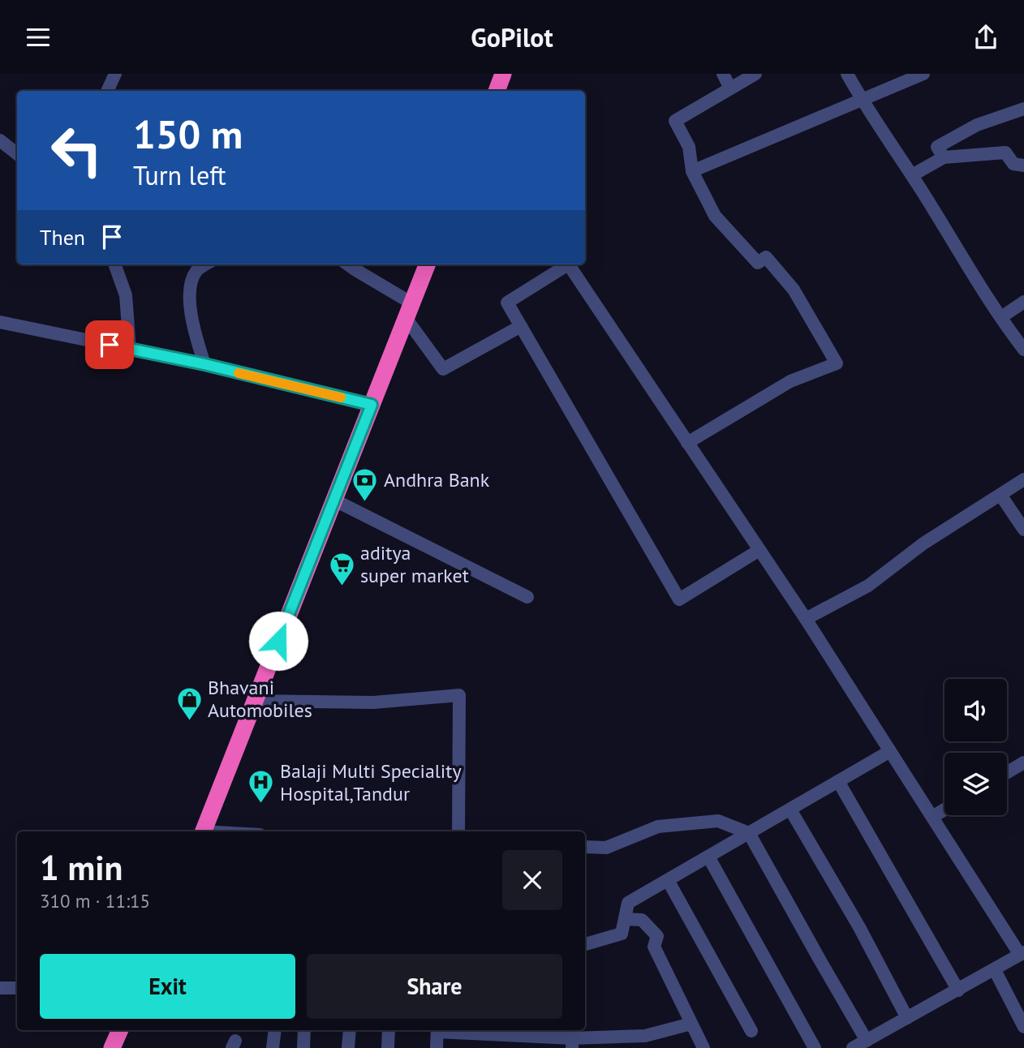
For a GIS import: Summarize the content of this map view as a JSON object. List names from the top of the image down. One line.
{"places":{"bank":["Andhra Bank"],"supermarket":["aditya super market"],"shop":["Bhavani Automobiles"],"hospital":["Balaji Multi Speciality Hospital,Tandur"]},"page":{"header":"GoPilot","turn":["150 m","Turn left"],"then":"Then","heading":["1 min","310 m · 11:15"],"buttons":["Exit","Share"]}}
